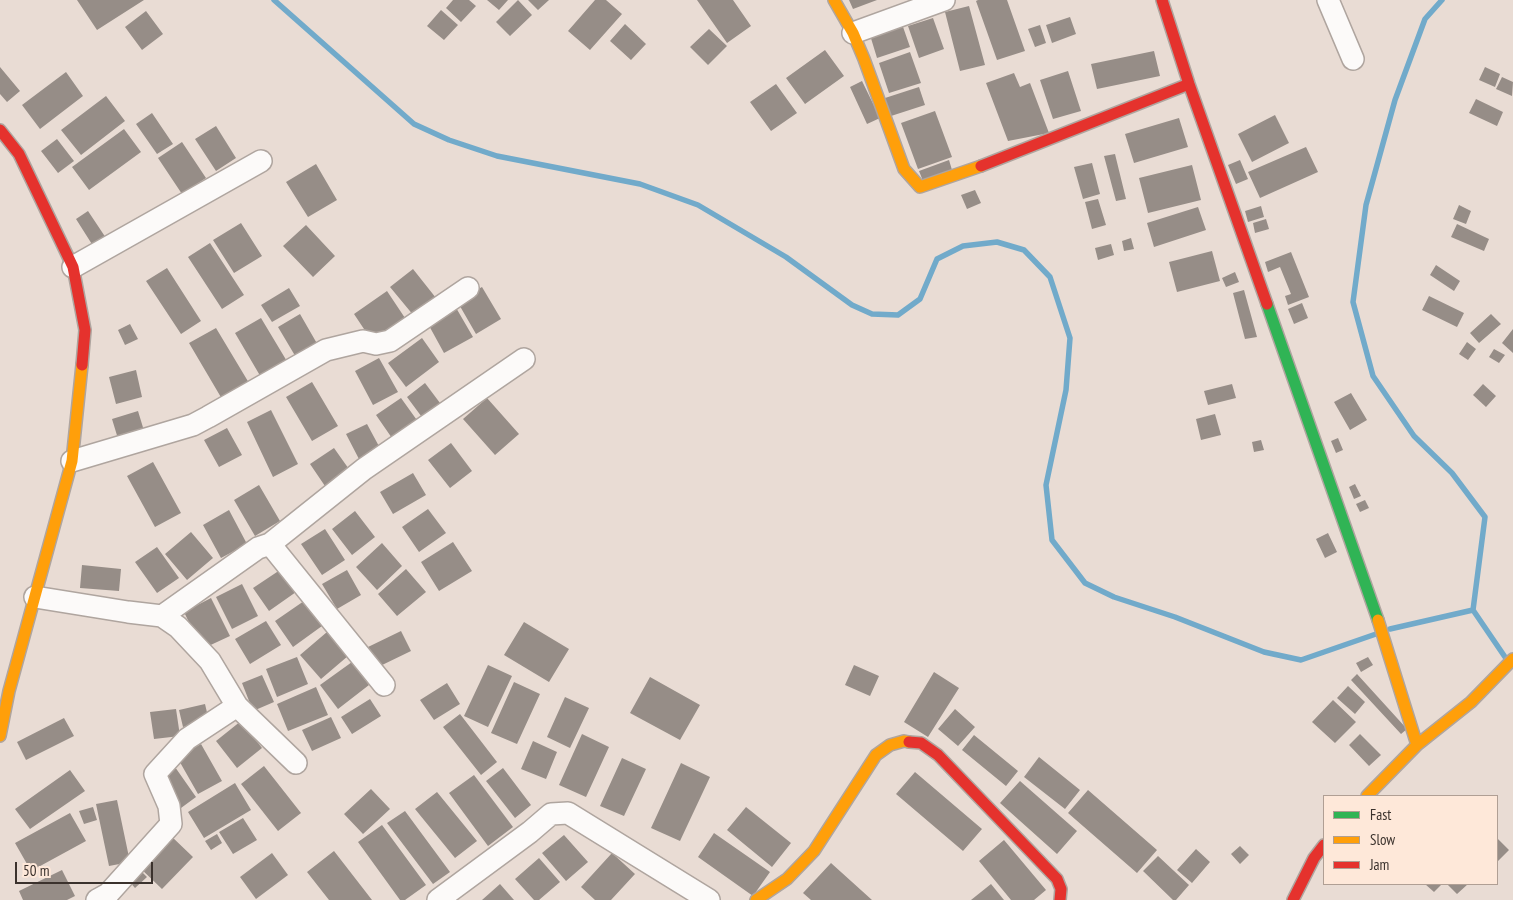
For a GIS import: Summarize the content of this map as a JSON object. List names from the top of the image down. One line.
{"legend":["Fast","Slow","Jam"],"scale_bar":"50 m"}
